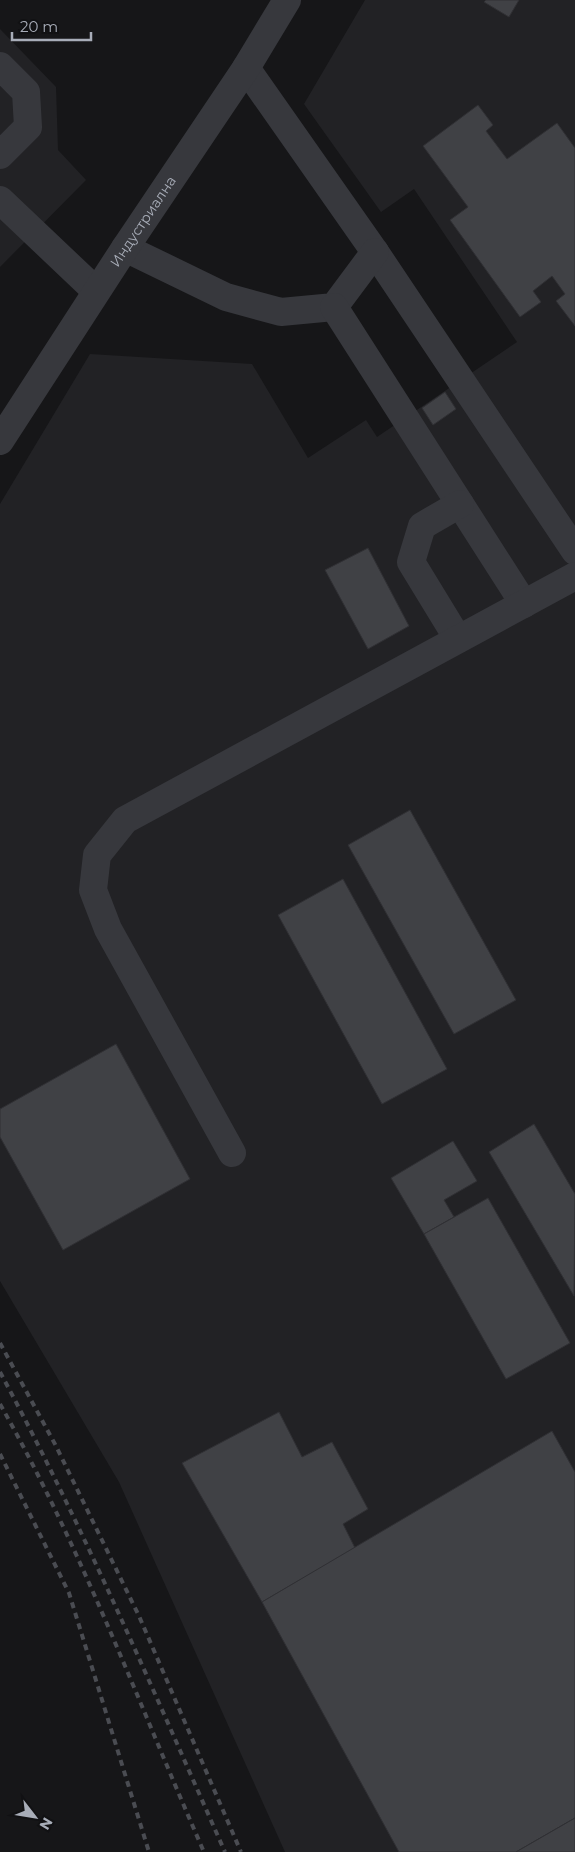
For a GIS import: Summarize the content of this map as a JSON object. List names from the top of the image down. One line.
{"streets":{"street":["Индустриална"]},"scale_bar":"20 m","north":"bottom right"}
